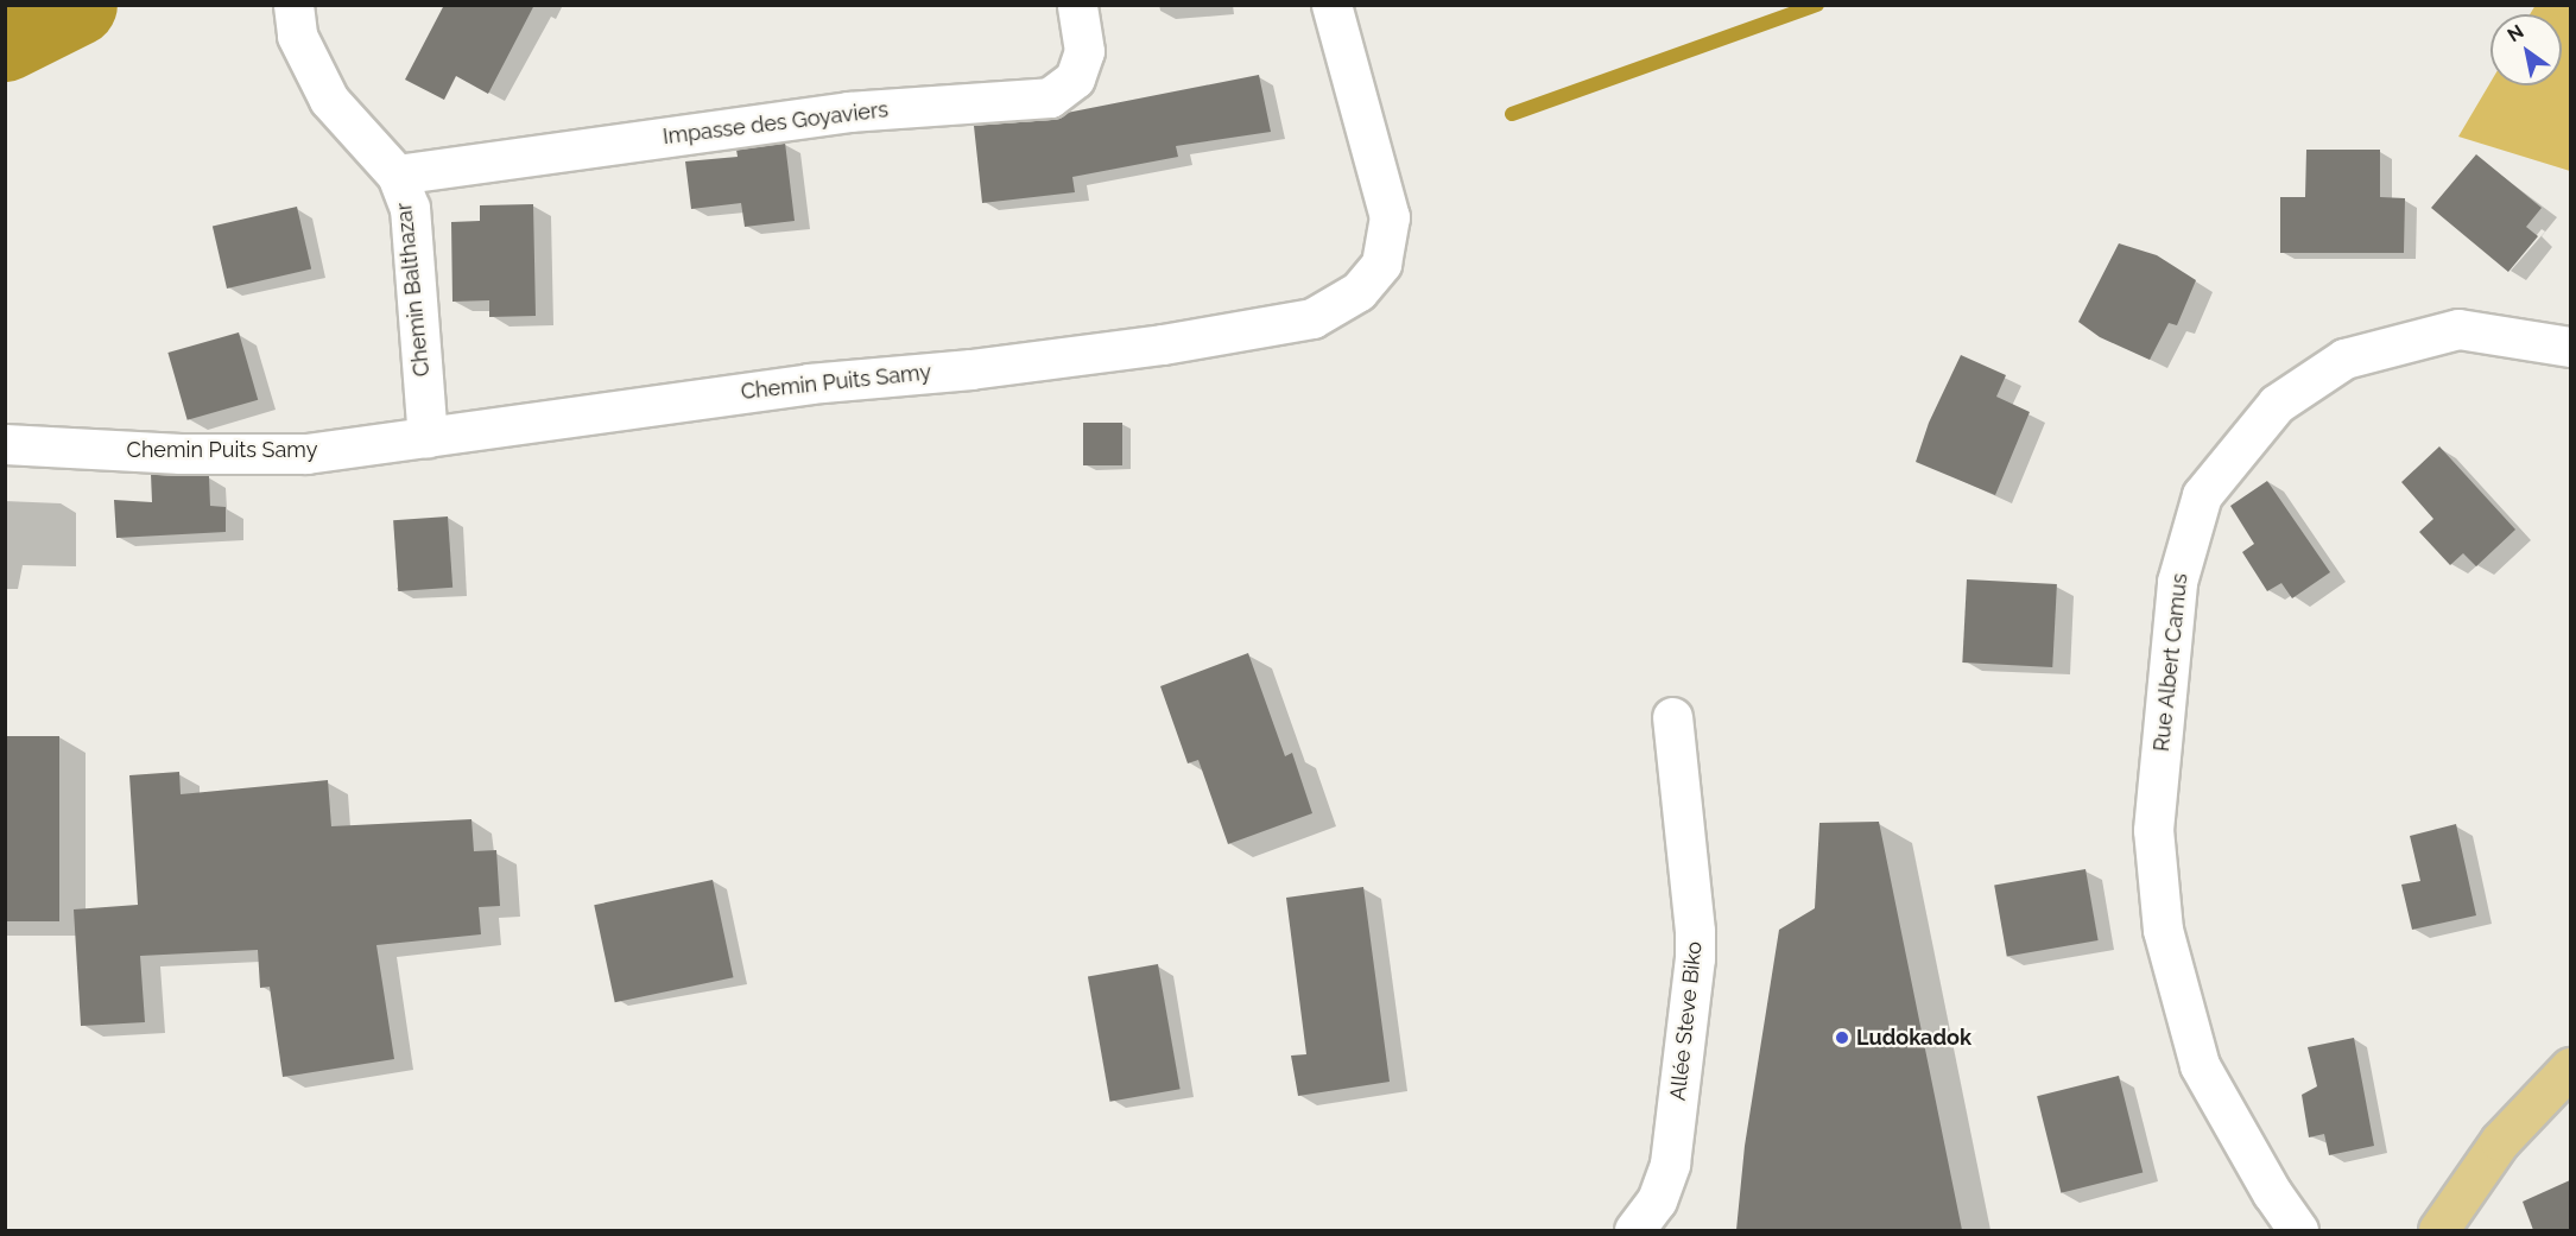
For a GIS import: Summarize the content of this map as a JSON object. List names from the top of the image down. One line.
{"streets":{"street":["Impasse des Goyaviers","Chemin Balthazar","Chemin Puits Samy","Rue Albert Camus","Allée Steve Biko"]},"crossings":[["Impasse des Goyaviers","Chemin Balthazar"],["Chemin Balthazar","Chemin Puits Samy"]],"places":["Ludokadok"],"north":"top left"}
